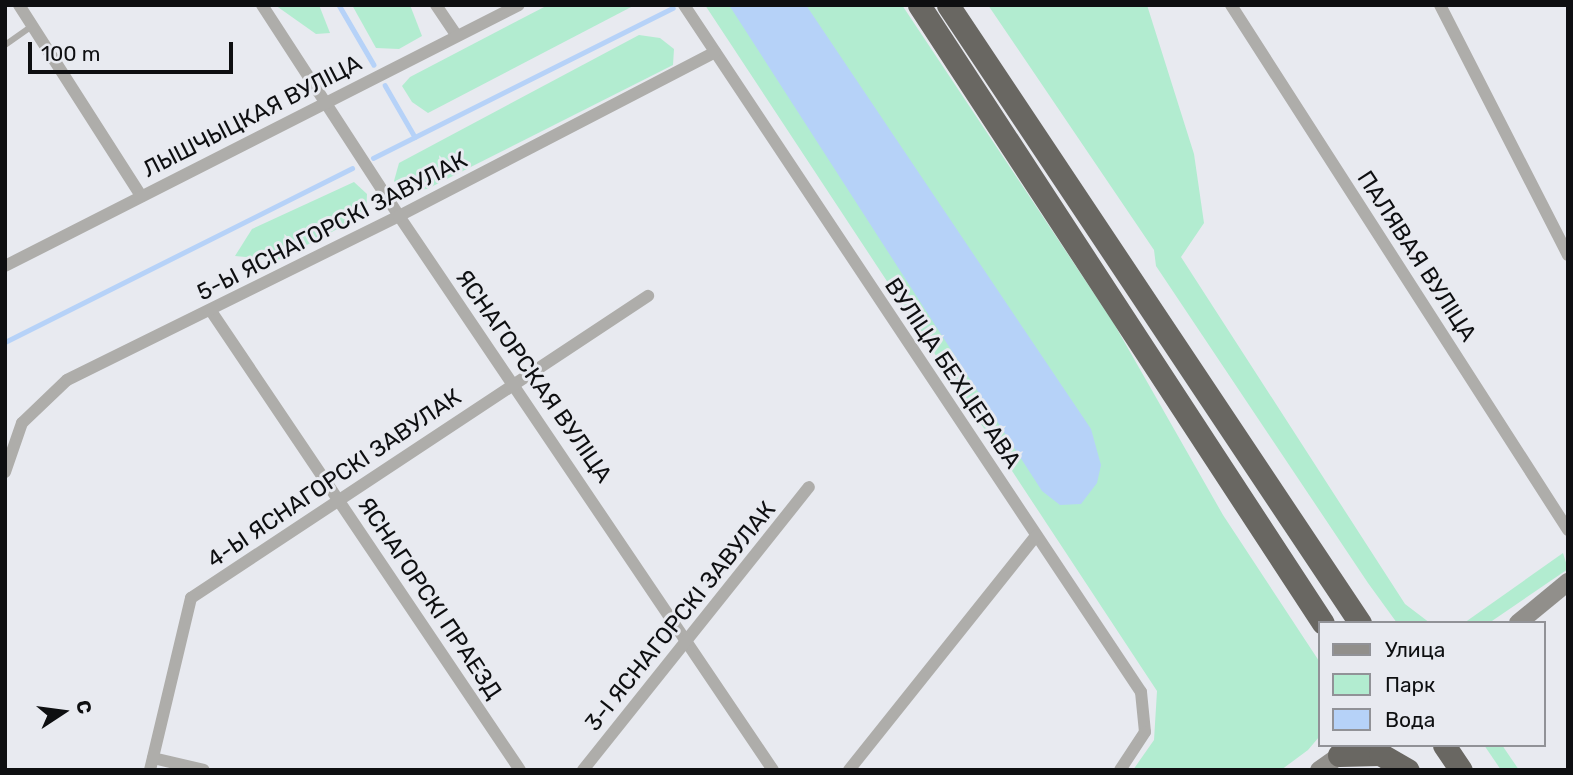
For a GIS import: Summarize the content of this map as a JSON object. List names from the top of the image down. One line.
{"streets":{"street":["ЛЫШЧЫЦКАЯ ВУЛІЦА","5-Ы ЯСНАГОРСКІ ЗАВУЛАК","ПАЛЯВАЯ ВУЛІЦА","ВУЛІЦА БЕХЦЕРАВА","ЯСНАГОРСКАЯ ВУЛІЦА","4-Ы ЯСНАГОРСКІ ЗАВУЛАК","ЯСНАГОРСКІ ПРАЕЗД","3-І ЯСНАГОРСКІ ЗАВУЛАК"]},"crossings":[["ЛЫШЧЫЦКАЯ ВУЛІЦА","ЯСНАГОРСКАЯ ВУЛІЦА"],["5-Ы ЯСНАГОРСКІ ЗАВУЛАК","ВУЛІЦА БЕХЦЕРАВА"],["5-Ы ЯСНАГОРСКІ ЗАВУЛАК","ЯСНАГОРСКАЯ ВУЛІЦА"],["5-Ы ЯСНАГОРСКІ ЗАВУЛАК","ЯСНАГОРСКІ ПРАЕЗД"],["ЯСНАГОРСКАЯ ВУЛІЦА","4-Ы ЯСНАГОРСКІ ЗАВУЛАК"],["ЯСНАГОРСКАЯ ВУЛІЦА","3-І ЯСНАГОРСКІ ЗАВУЛАК"],["4-Ы ЯСНАГОРСКІ ЗАВУЛАК","ЯСНАГОРСКІ ПРАЕЗД"]],"legend":["Улица","Парк","Вода"],"scale_bar":"100 m","north":"right"}
